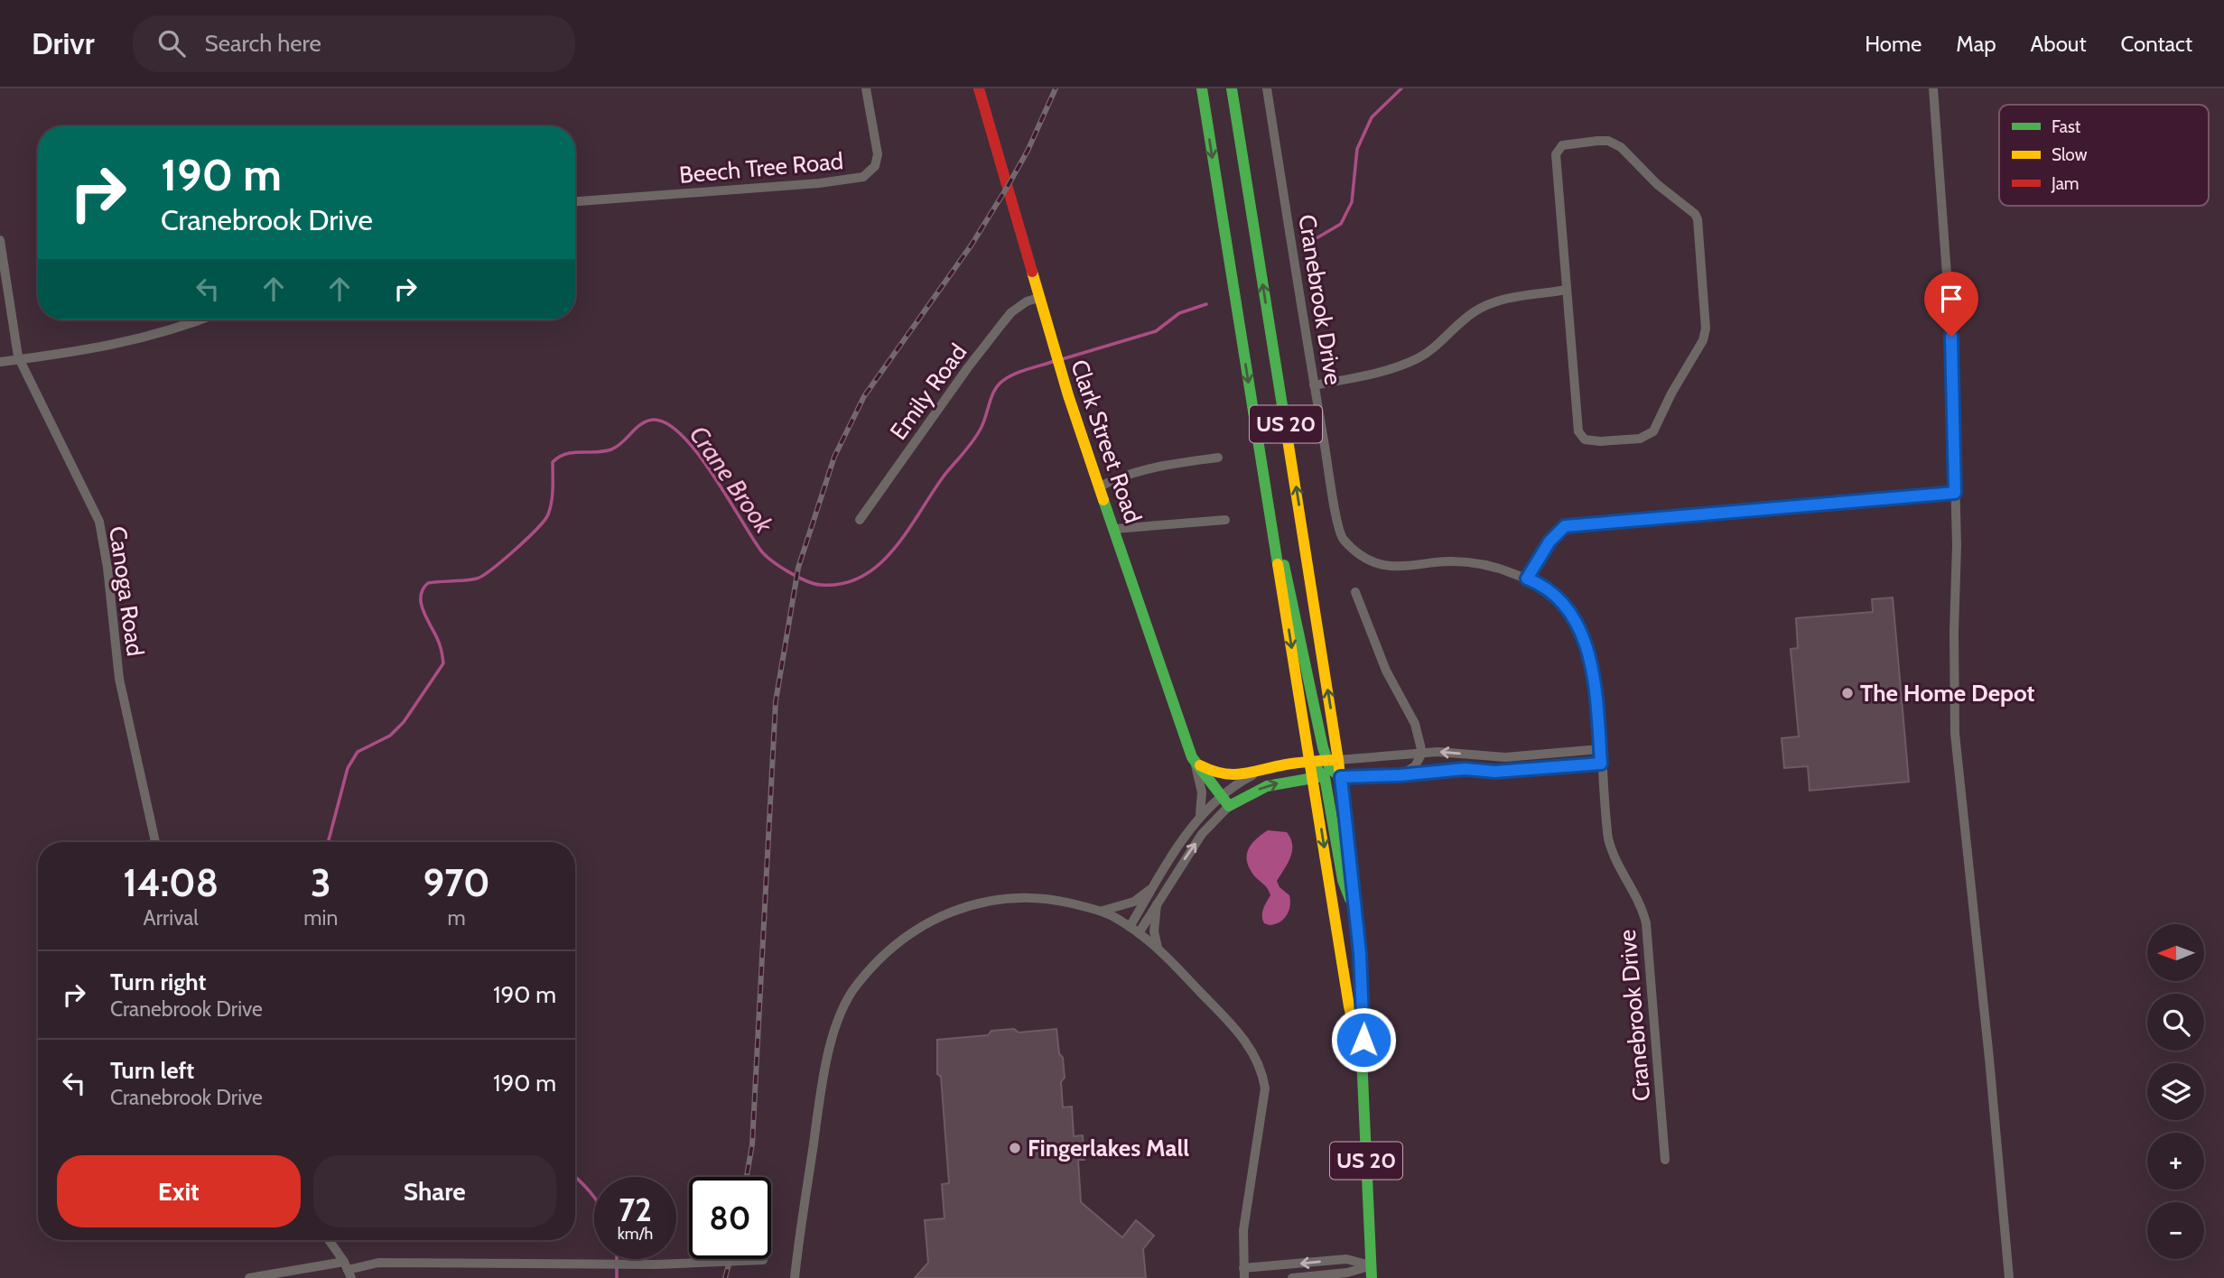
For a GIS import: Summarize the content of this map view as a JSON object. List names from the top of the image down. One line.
{"streets":{"main road":["US 20","Clark Street Road"],"street":["Beech Tree Road","Cranebrook Drive","Emily Road","Canoga Road"]},"crossings":[["Emily Road","Clark Street Road"]],"water":["Crane Brook"],"places":["The Home Depot","Fingerlakes Mall"],"legend":["Fast","Slow","Jam"],"north":"left","page":{"header":"Drivr","search":"Search here","nav":["Home","Map","About","Contact"],"turn":["190 m","Cranebrook Drive"],"eta":["14:08","Arrival","3","min","970","m"],"map_buttons":["+","−"],"list":[{"name":"Turn right","note":"Cranebrook Drive","value":"190 m"},{"name":"Turn left","note":"Cranebrook Drive","value":"190 m"}],"buttons":["Exit","Share"],"speed":"72 km/h","limit":"80"}}
